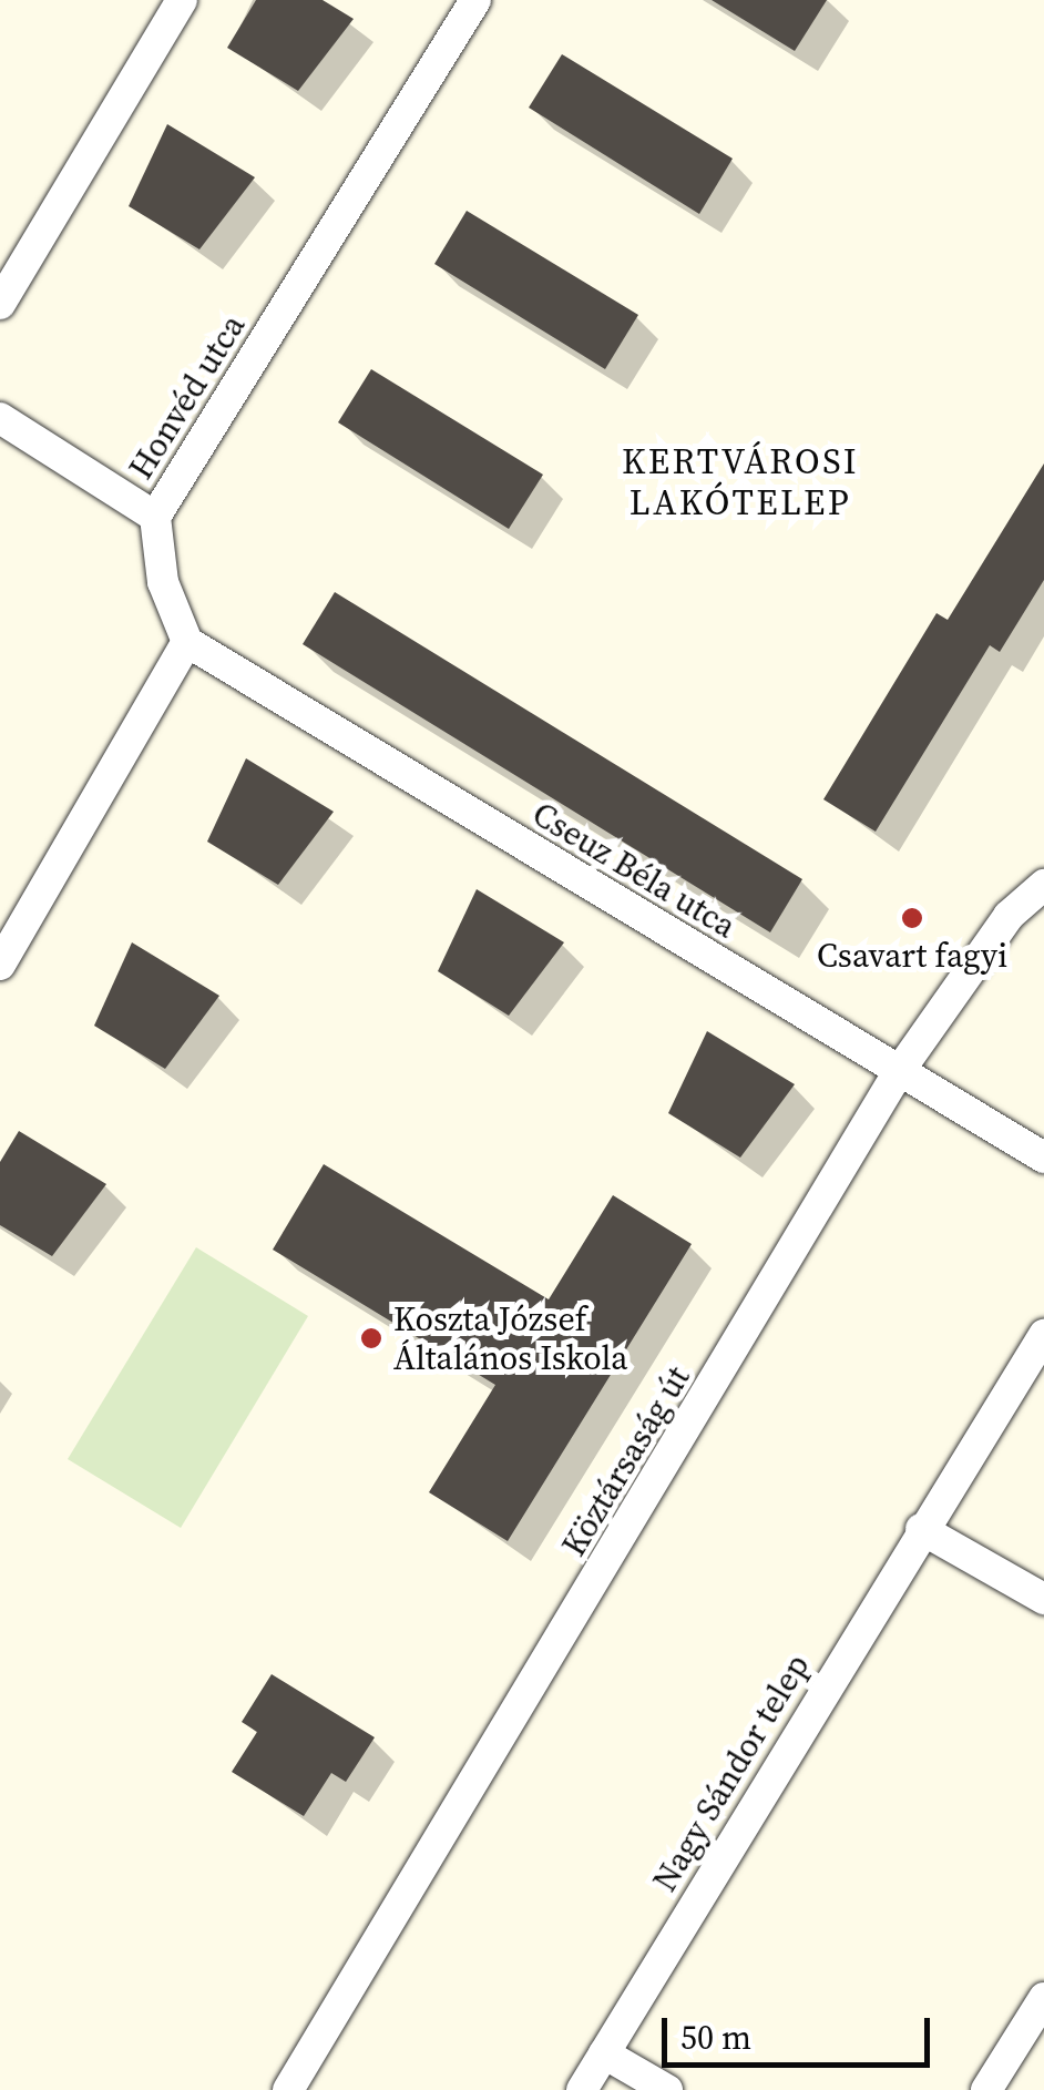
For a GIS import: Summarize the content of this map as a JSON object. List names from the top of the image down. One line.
{"streets":{"street":["Honvéd utca","Cseuz Béla utca","Köztársaság út","Nagy Sándor telep"]},"crossings":[["Honvéd utca","Cseuz Béla utca"],["Cseuz Béla utca","Köztársaság út"]],"districts":["KERTVÁROSI LAKÓTELEP"],"places":["Csavart fagyi","Koszta József Általános Iskola"],"scale_bar":"50 m"}
